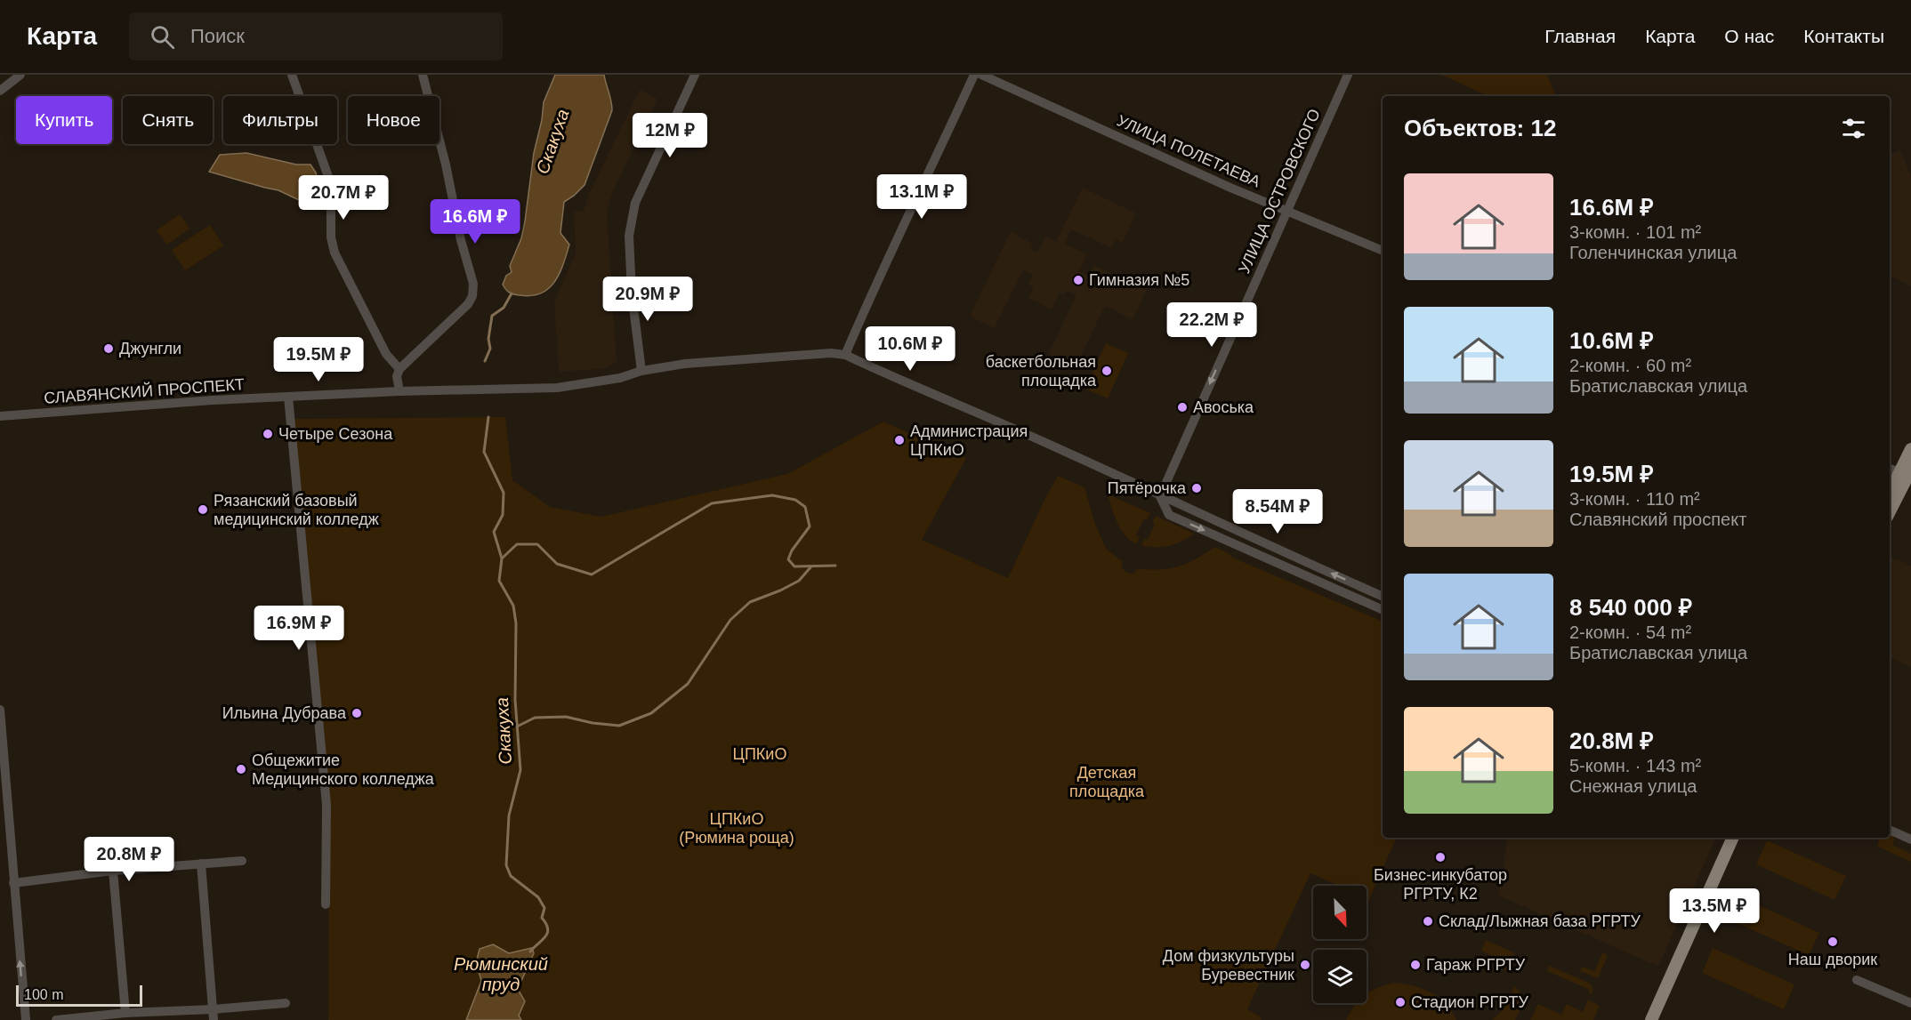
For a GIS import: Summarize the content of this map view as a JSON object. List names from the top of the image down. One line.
{"streets":{"street":["УЛИЦА ПОЛЕТАЕВА","УЛИЦА ОСТРОВСКОГО","СЛАВЯНСКИЙ ПРОСПЕКТ"]},"crossings":[["УЛИЦА ПОЛЕТАЕВА","УЛИЦА ОСТРОВСКОГО"]],"one_way":["УЛИЦА ОСТРОВСКОГО"],"water":["Скакуха","Рюминский пруд"],"parks":["ЦПКиО","Детская площадка","ЦПКиО (Рюмина роща)"],"places":["Гимназия №5","Джунгли","баскетбольная площадка","Авоська","Четыре Сезона","Администрация ЦПКиО","Пятёрочка","Рязанский базовый медицинский колледж","Ильина Дубрава","Общежитие Медицинского колледжа","Бизнес-инкубатор РГРТУ, К2","Склад/Лыжная база РГРТУ","Наш дворик","Дом физкультуры Буревестник","Гараж РГРТУ","Стадион РГРТУ"],"scale_bar":"100 m","north":"bottom right","page":{"header":"Карта","search":"Поиск","nav":["Главная","Карта","О нас","Контакты"],"chip":["Купить","Снять","Фильтры","Новое"],"heading":"Объектов: 12","price":["12M ₽","13.1M ₽","20.7M ₽","16.6M ₽","20.9M ₽","22.2M ₽","10.6M ₽","19.5M ₽","8.54M ₽","16.9M ₽","20.8M ₽","13.5M ₽"],"list":[{"name":"16.6M ₽","note":"3-комн. · 101 m² · Голенчинская улица"},{"name":"10.6M ₽","note":"2-комн. · 60 m² · Братиславская улица"},{"name":"19.5M ₽","note":"3-комн. · 110 m² · Славянский проспект"},{"name":"8 540 000 ₽","note":"2-комн. · 54 m² · Братиславская улица"},{"name":"20.8M ₽","note":"5-комн. · 143 m² · Снежная улица"}],"scale":"100 m"}}
